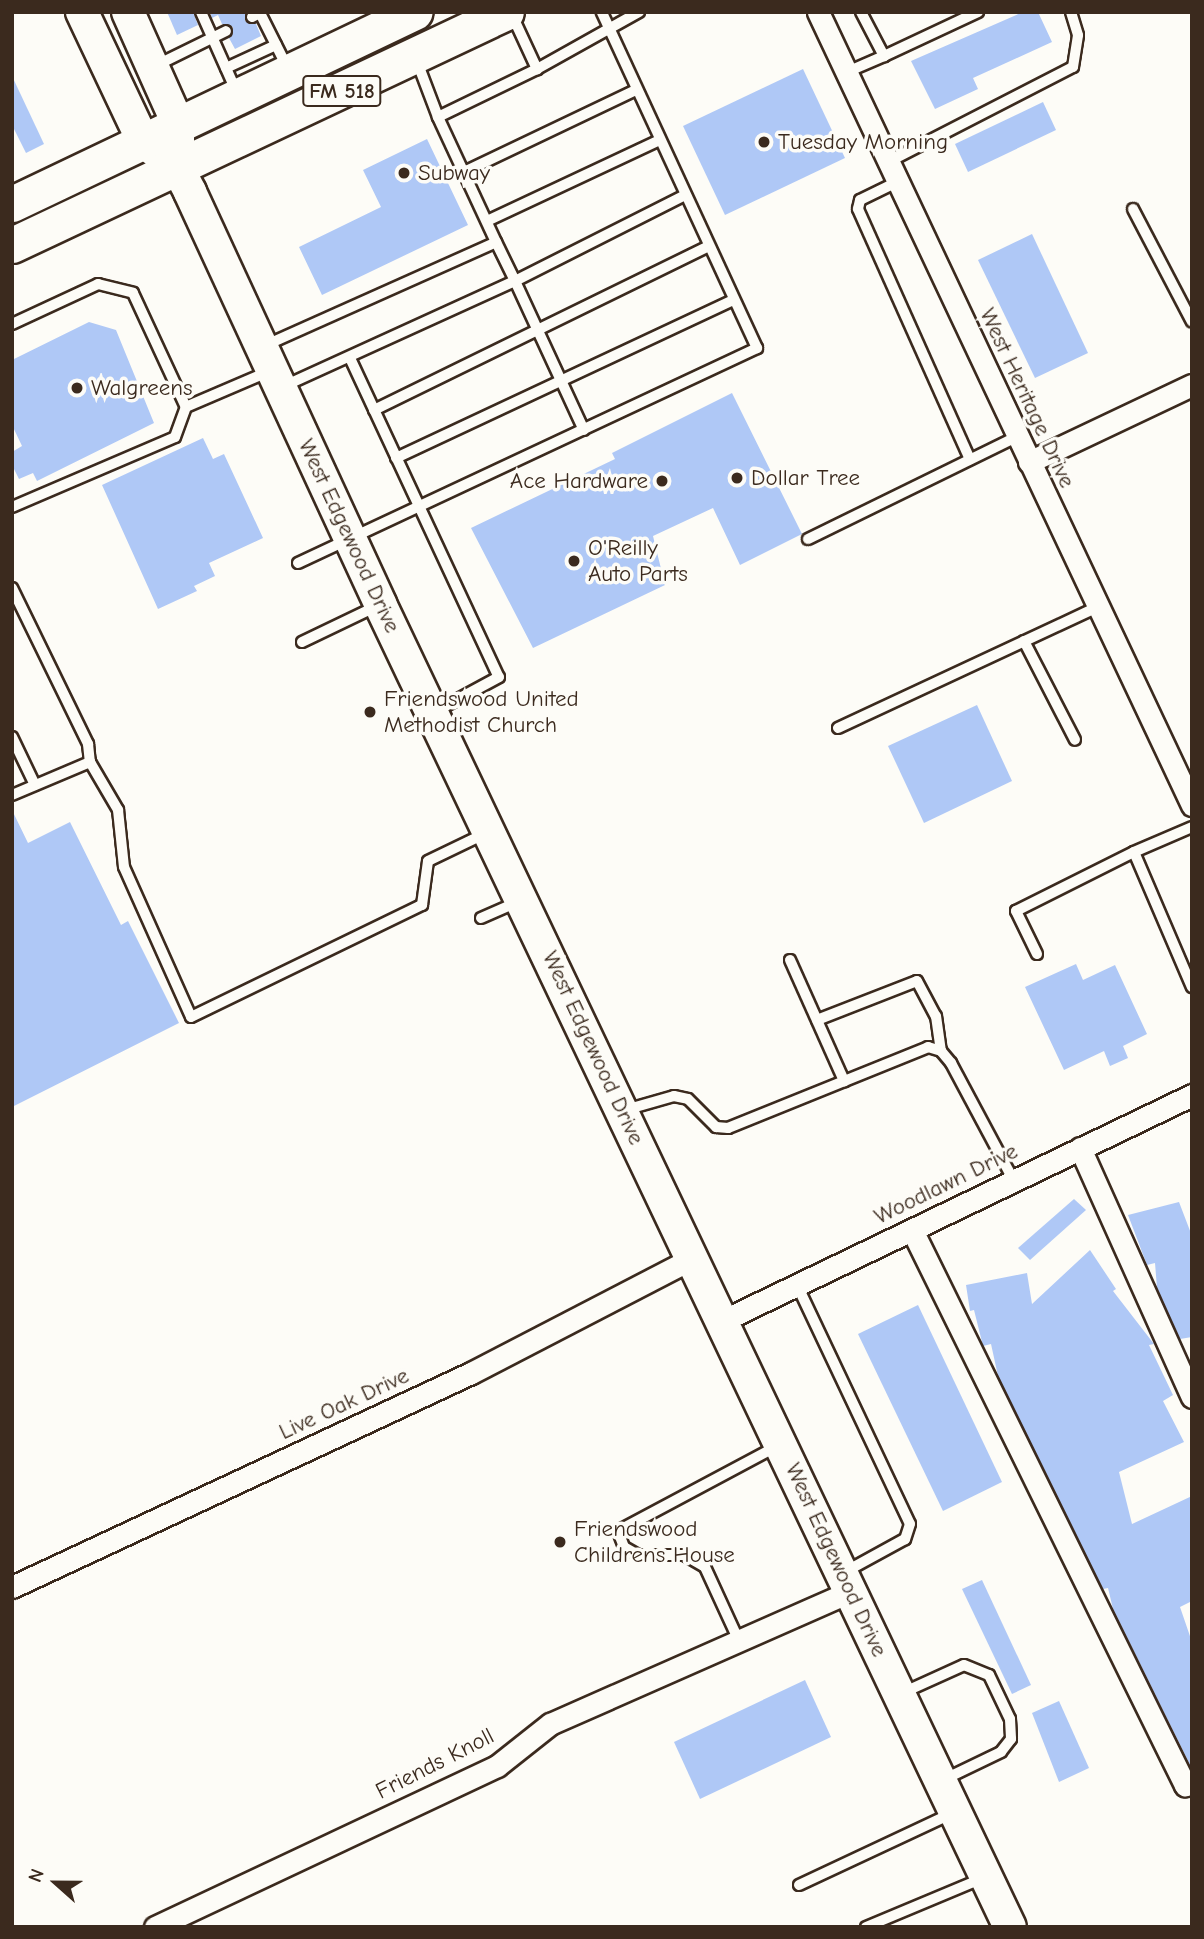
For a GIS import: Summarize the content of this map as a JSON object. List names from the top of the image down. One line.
{"streets":{"main road":["FM 518","West Edgewood Drive"],"street":["West Heritage Drive","Woodlawn Drive","Live Oak Drive","Friends Knoll"]},"crossings":[["FM 518","West Edgewood Drive"],["West Edgewood Drive","Woodlawn Drive"],["West Edgewood Drive","Live Oak Drive"],["West Edgewood Drive","Friends Knoll"]],"places":["Tuesday Morning","Subway","Walgreens","Dollar Tree","Ace Hardware","O'Reilly Auto Parts","Friendswood United Methodist Church","Friendswood Childrens House"],"north":"left"}
